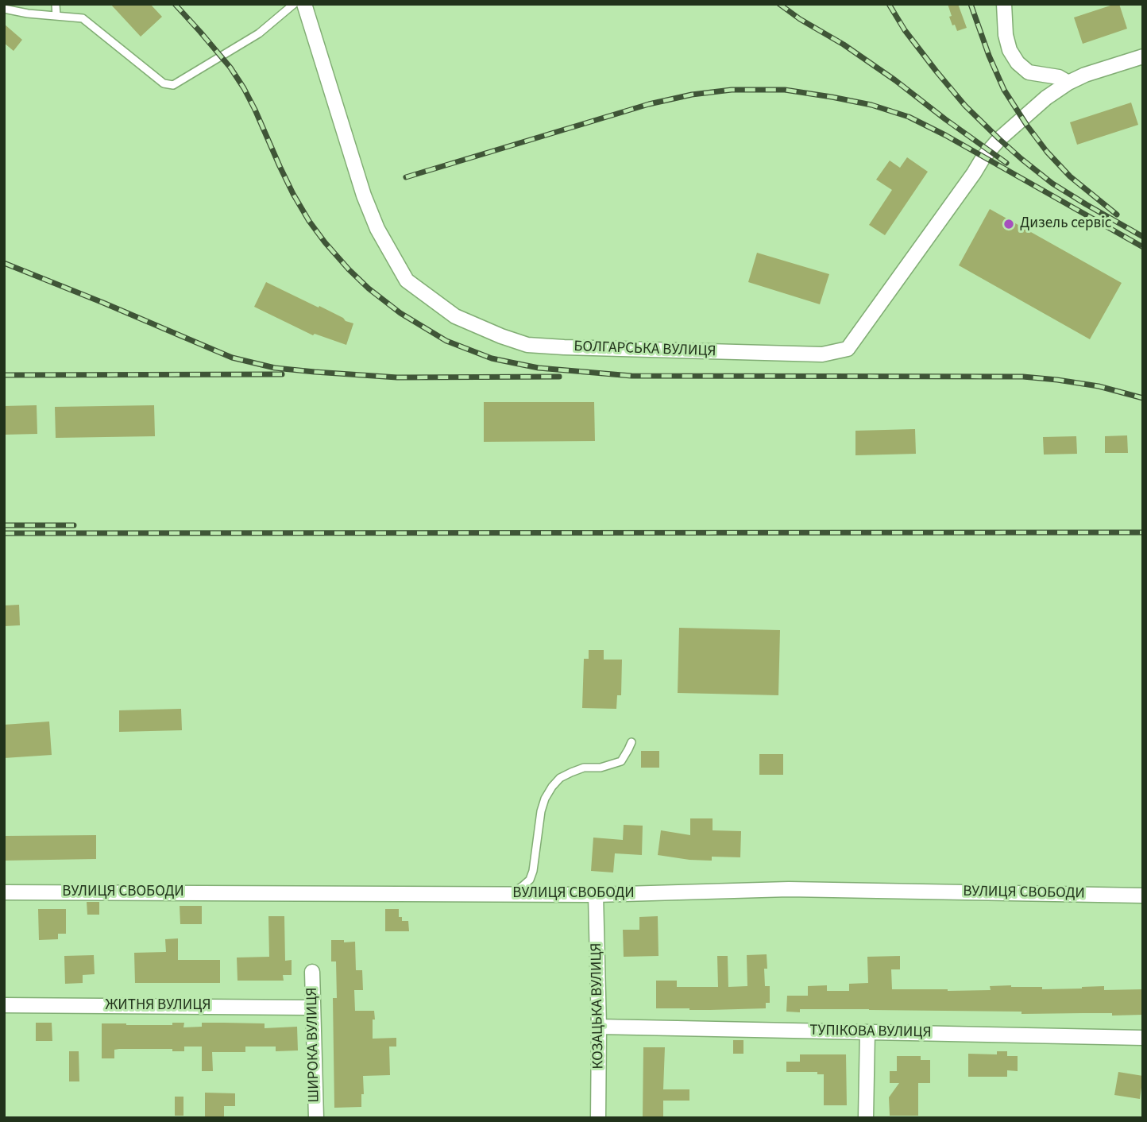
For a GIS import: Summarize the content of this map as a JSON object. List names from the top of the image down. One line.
{"streets":{"street":["БОЛГАРСЬКА ВУЛИЦЯ","ВУЛИЦЯ СВОБОДИ","ЖИТНЯ ВУЛИЦЯ","КОЗАЦЬКА ВУЛИЦЯ","ТУПІКОВА ВУЛИЦЯ","ШИРОКА ВУЛИЦЯ"]},"crossings":[["ВУЛИЦЯ СВОБОДИ","КОЗАЦЬКА ВУЛИЦЯ"],["ЖИТНЯ ВУЛИЦЯ","ШИРОКА ВУЛИЦЯ"],["КОЗАЦЬКА ВУЛИЦЯ","ТУПІКОВА ВУЛИЦЯ"]],"places":["Дизель сервіс"]}
